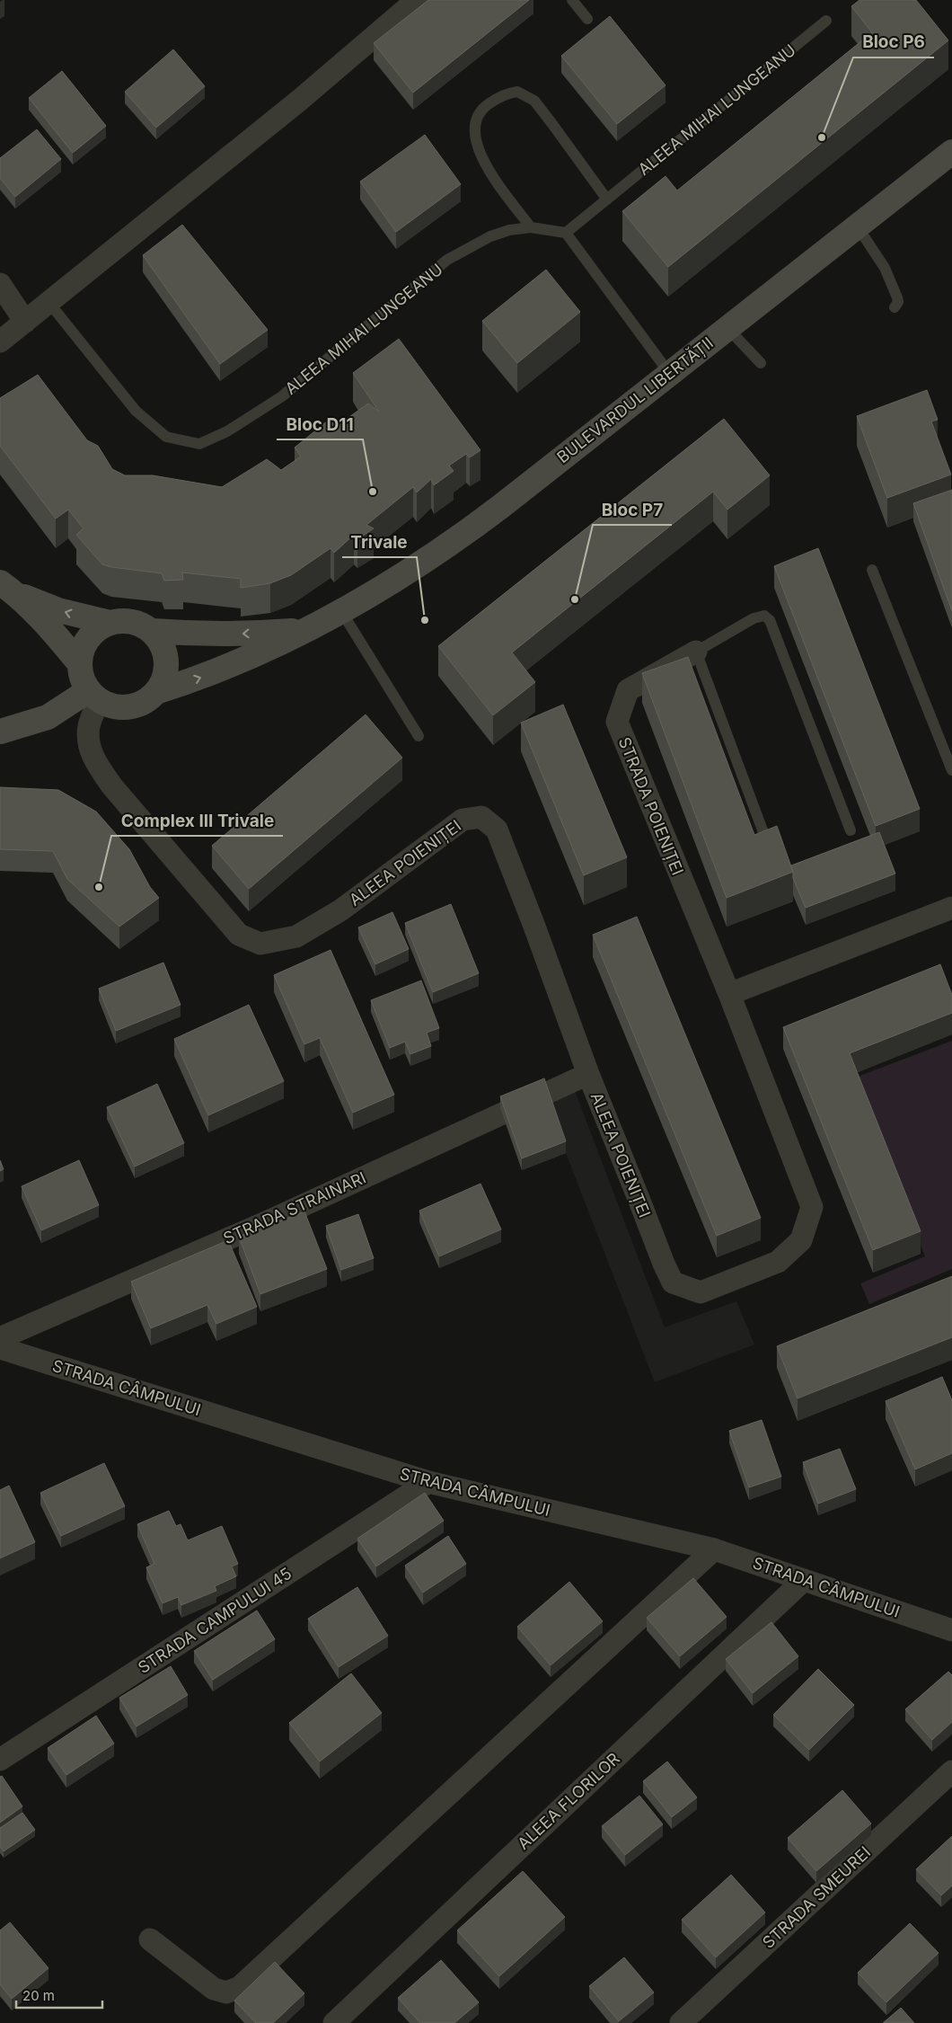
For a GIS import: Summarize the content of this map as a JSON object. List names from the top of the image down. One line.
{"streets":{"main road":["BULEVARDUL LIBERTĂȚII"],"street":["STRADA POIENIȚEI","ALEEA POIENIȚEI","STRADA STRAINARI","STRADA CÂMPULUI","STRADA CAMPULUI 45","ALEEA FLORILOR","STRADA SMEUREI"],"lane":["ALEEA MIHAI LUNGEANU"]},"crossings":[["BULEVARDUL LIBERTĂȚII","ALEEA POIENIȚEI"],["STRADA POIENIȚEI","ALEEA POIENIȚEI"],["ALEEA POIENIȚEI","STRADA STRAINARI"],["STRADA CÂMPULUI","STRADA CAMPULUI 45"],["STRADA CÂMPULUI","ALEEA FLORILOR"]],"places":["Bloc P6","Bloc D11","Bloc P7","Trivale","Complex III Trivale"],"scale_bar":"20 m"}
